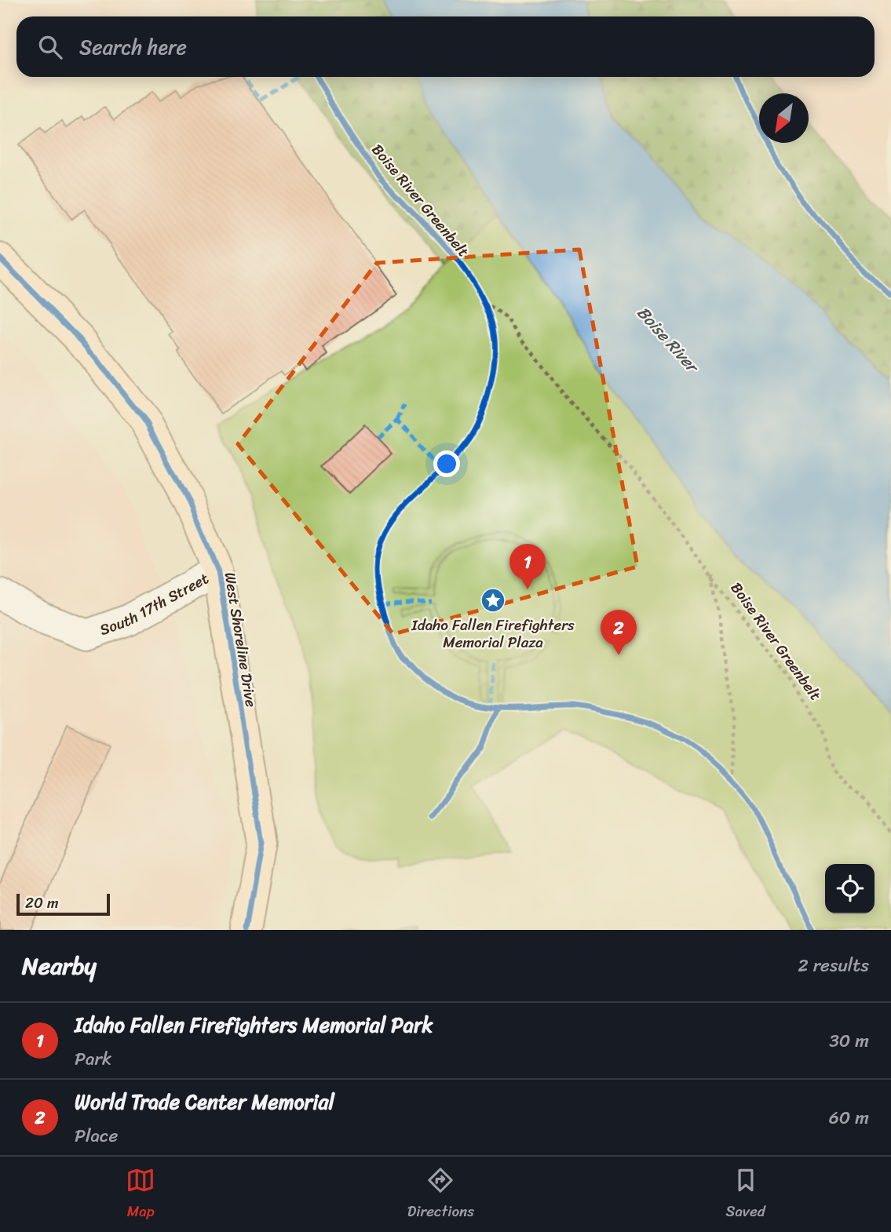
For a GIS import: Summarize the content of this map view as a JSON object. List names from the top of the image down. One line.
{"streets":{"main road":["West Shoreline Drive"],"street":["South 17th Street"],"cycle path":["Boise River Greenbelt"]},"crossings":[["South 17th Street","West Shoreline Drive"]],"water":["Boise River"],"places":{"place":["Idaho Fallen Firefighters Memorial Plaza"]},"scale_bar":"20 m","north":"bottom left","page":{"search":"Search here","pins":["1","2"],"scale":"20 m","heading":["Nearby","2 results"],"list":[{"mark":"1","name":"Idaho Fallen Firefighters Memorial Park","note":"Park","value":"30 m"},{"mark":"2","name":"World Trade Center Memorial","note":"Place","value":"60 m"}],"nav":["Map","Directions","Saved"]}}
